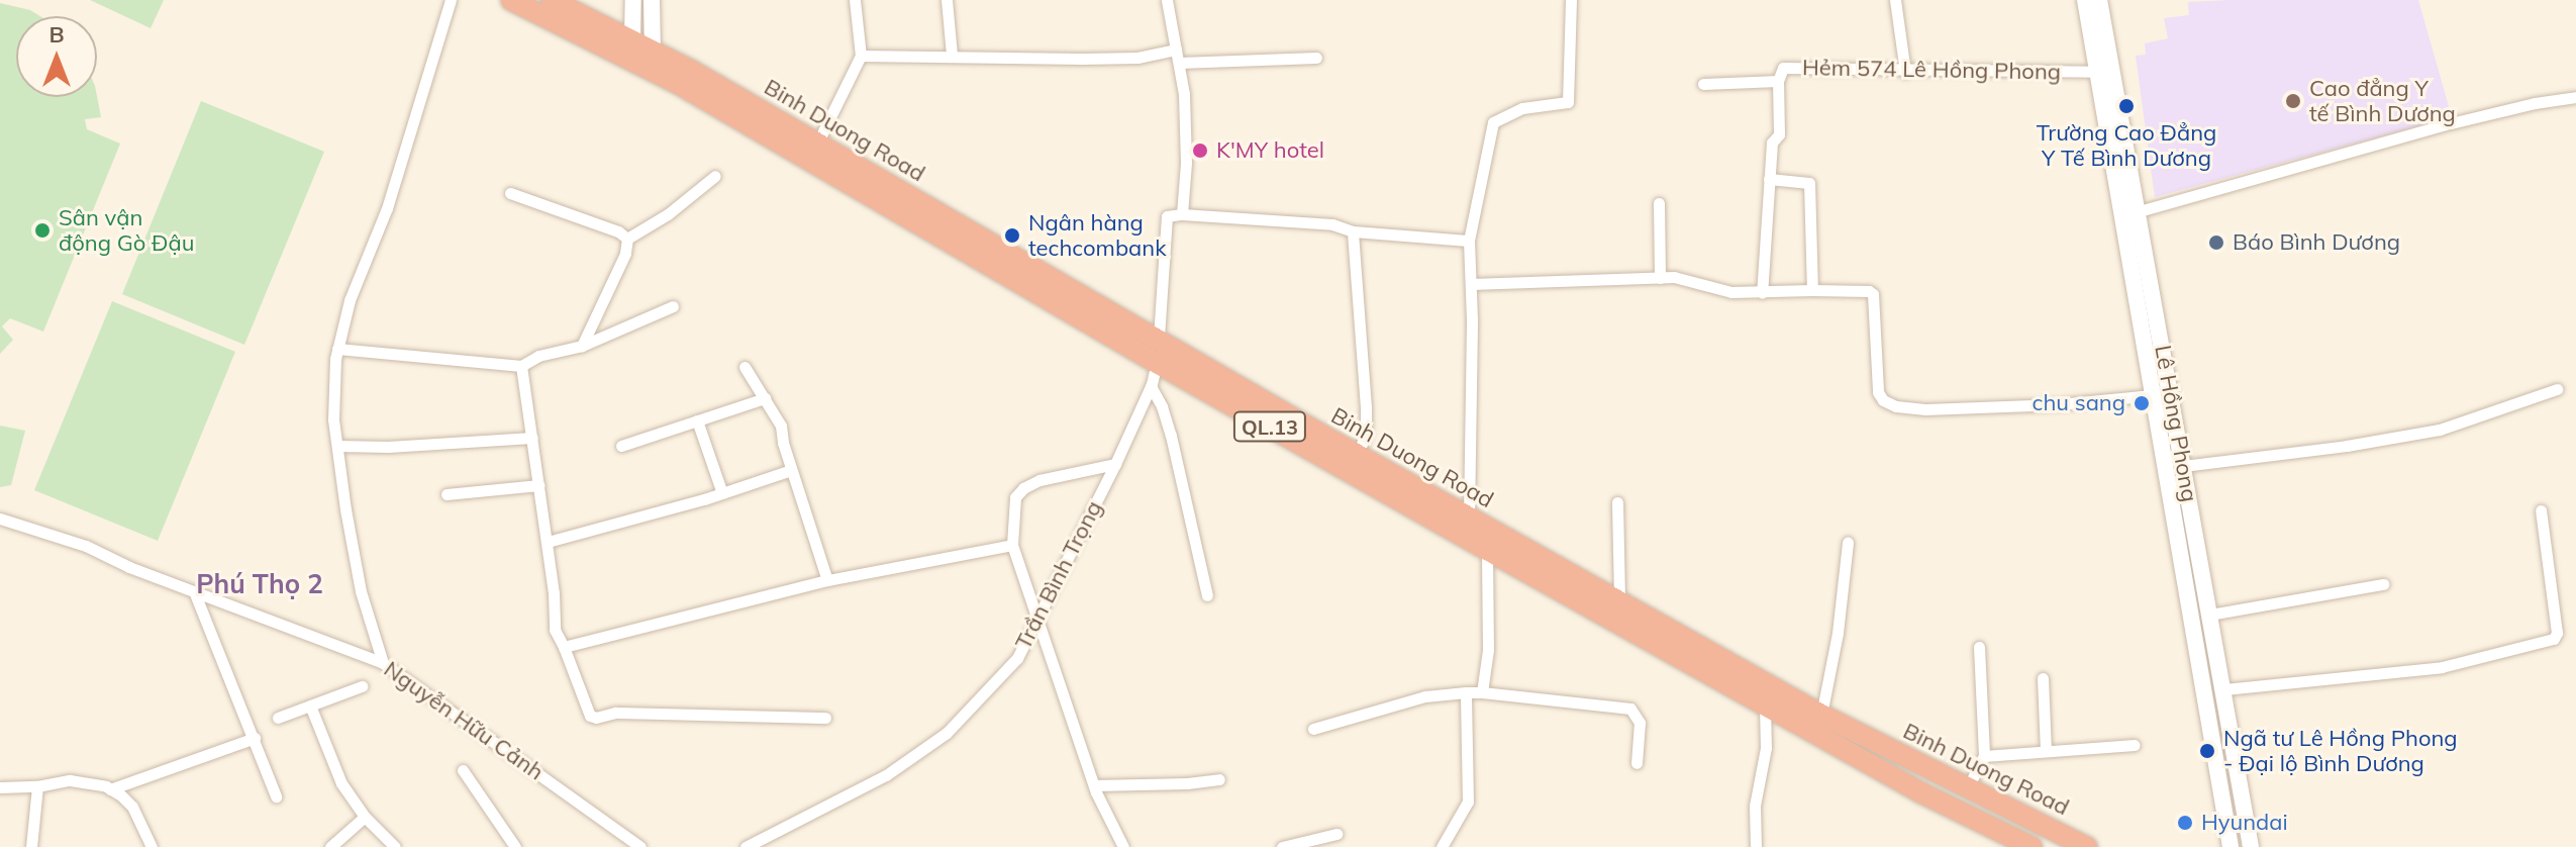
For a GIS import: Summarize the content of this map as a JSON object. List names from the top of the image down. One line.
{"streets":{"highway":["Binh Duong Road","QL.13"],"street":["Hẻm 574 Lê Hồng Phong","Lê Hồng Phong","Trần Bình Trọng","Nguyễn Hữu Cảnh"]},"crossings":[["Hẻm 574 Lê Hồng Phong","Lê Hồng Phong"],["Binh Duong Road","Trần Bình Trọng"]],"districts":["Phú Thọ 2"],"places":["Cao đẳng Y tế Bình Dương","Trường Cao Đẳng Y Tế Bình Dương","K'MY hotel","Sân vận động Gò Đậu","Ngân hàng techcombank","Báo Bình Dương","chu sang","Ngã tư Lê Hồng Phong - Đại lộ Bình Dương","Hyundai"],"north":"top"}
